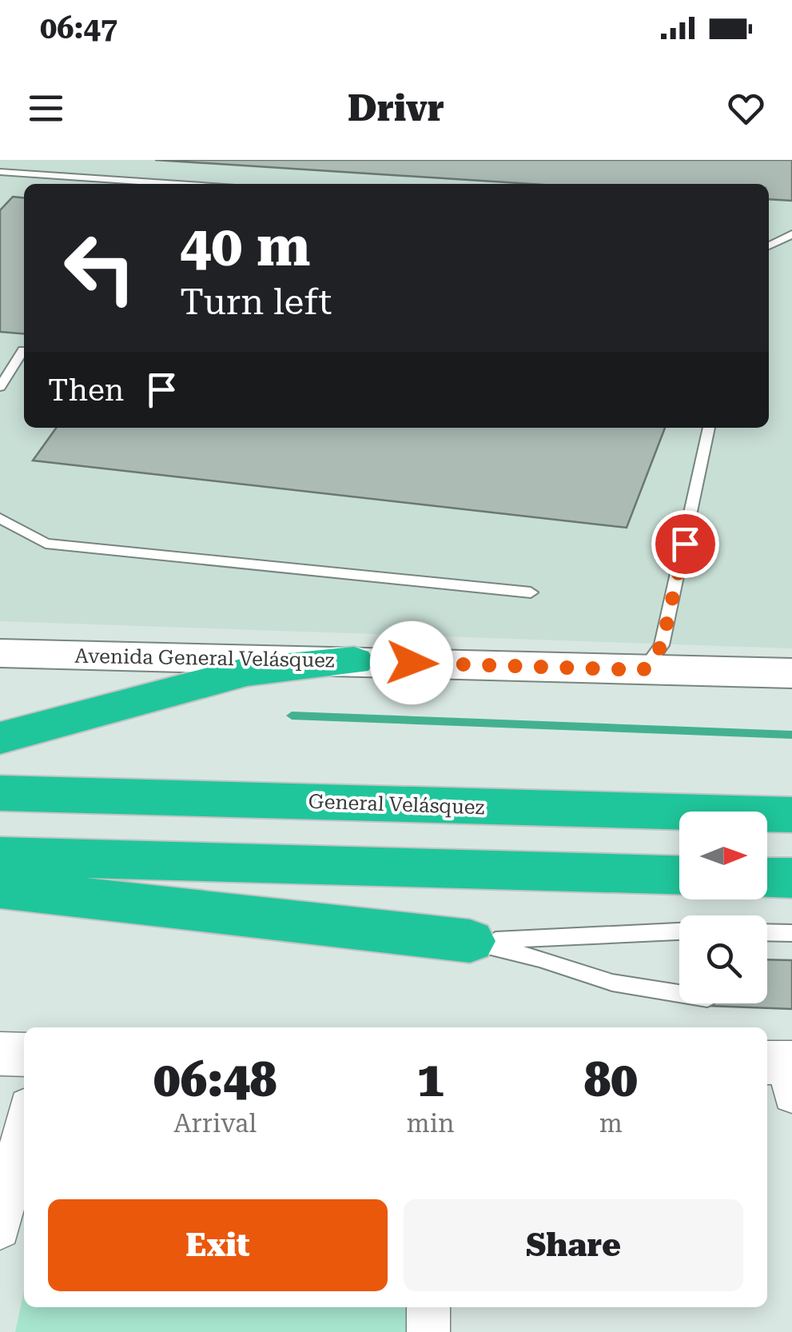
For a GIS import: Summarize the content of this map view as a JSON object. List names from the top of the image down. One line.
{"streets":{"highway":["General Velásquez"],"main road":["Avenida General Velásquez"]},"north":"right","page":{"status":"06:47","header":"Drivr","turn":["40 m","Turn left"],"then":"Then","eta":["06:48","Arrival","1","min","80","m"],"buttons":["Exit","Share"]}}
